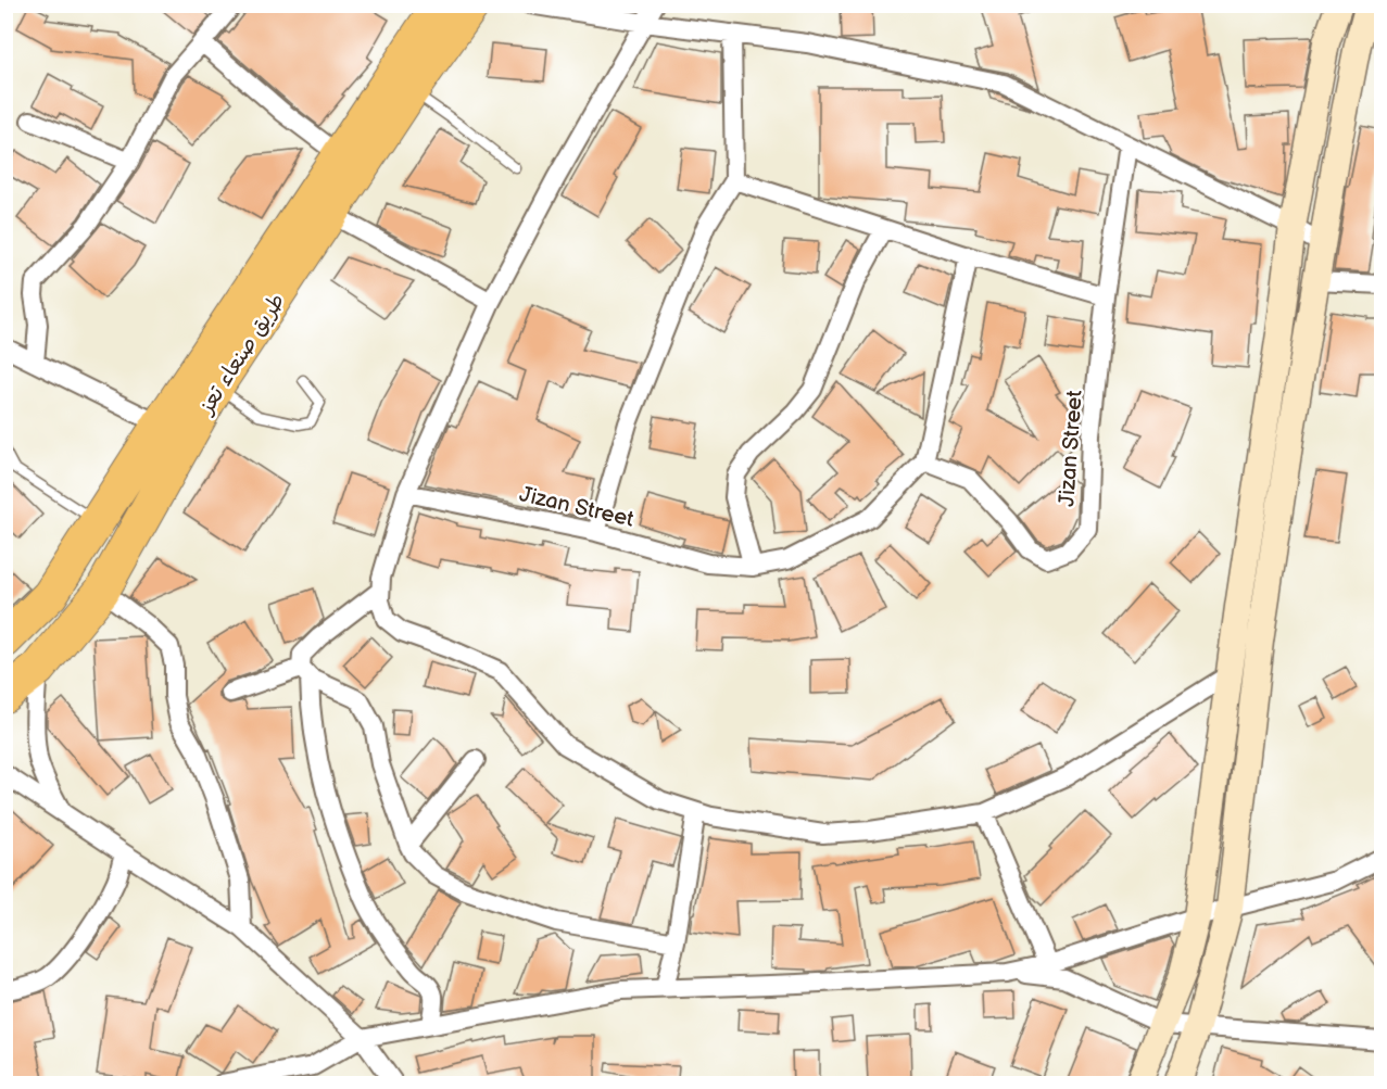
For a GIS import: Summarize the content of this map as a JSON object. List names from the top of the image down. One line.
{"streets":{"highway":["طريق صنعاء تعز"],"street":["Jizan Street"]}}
